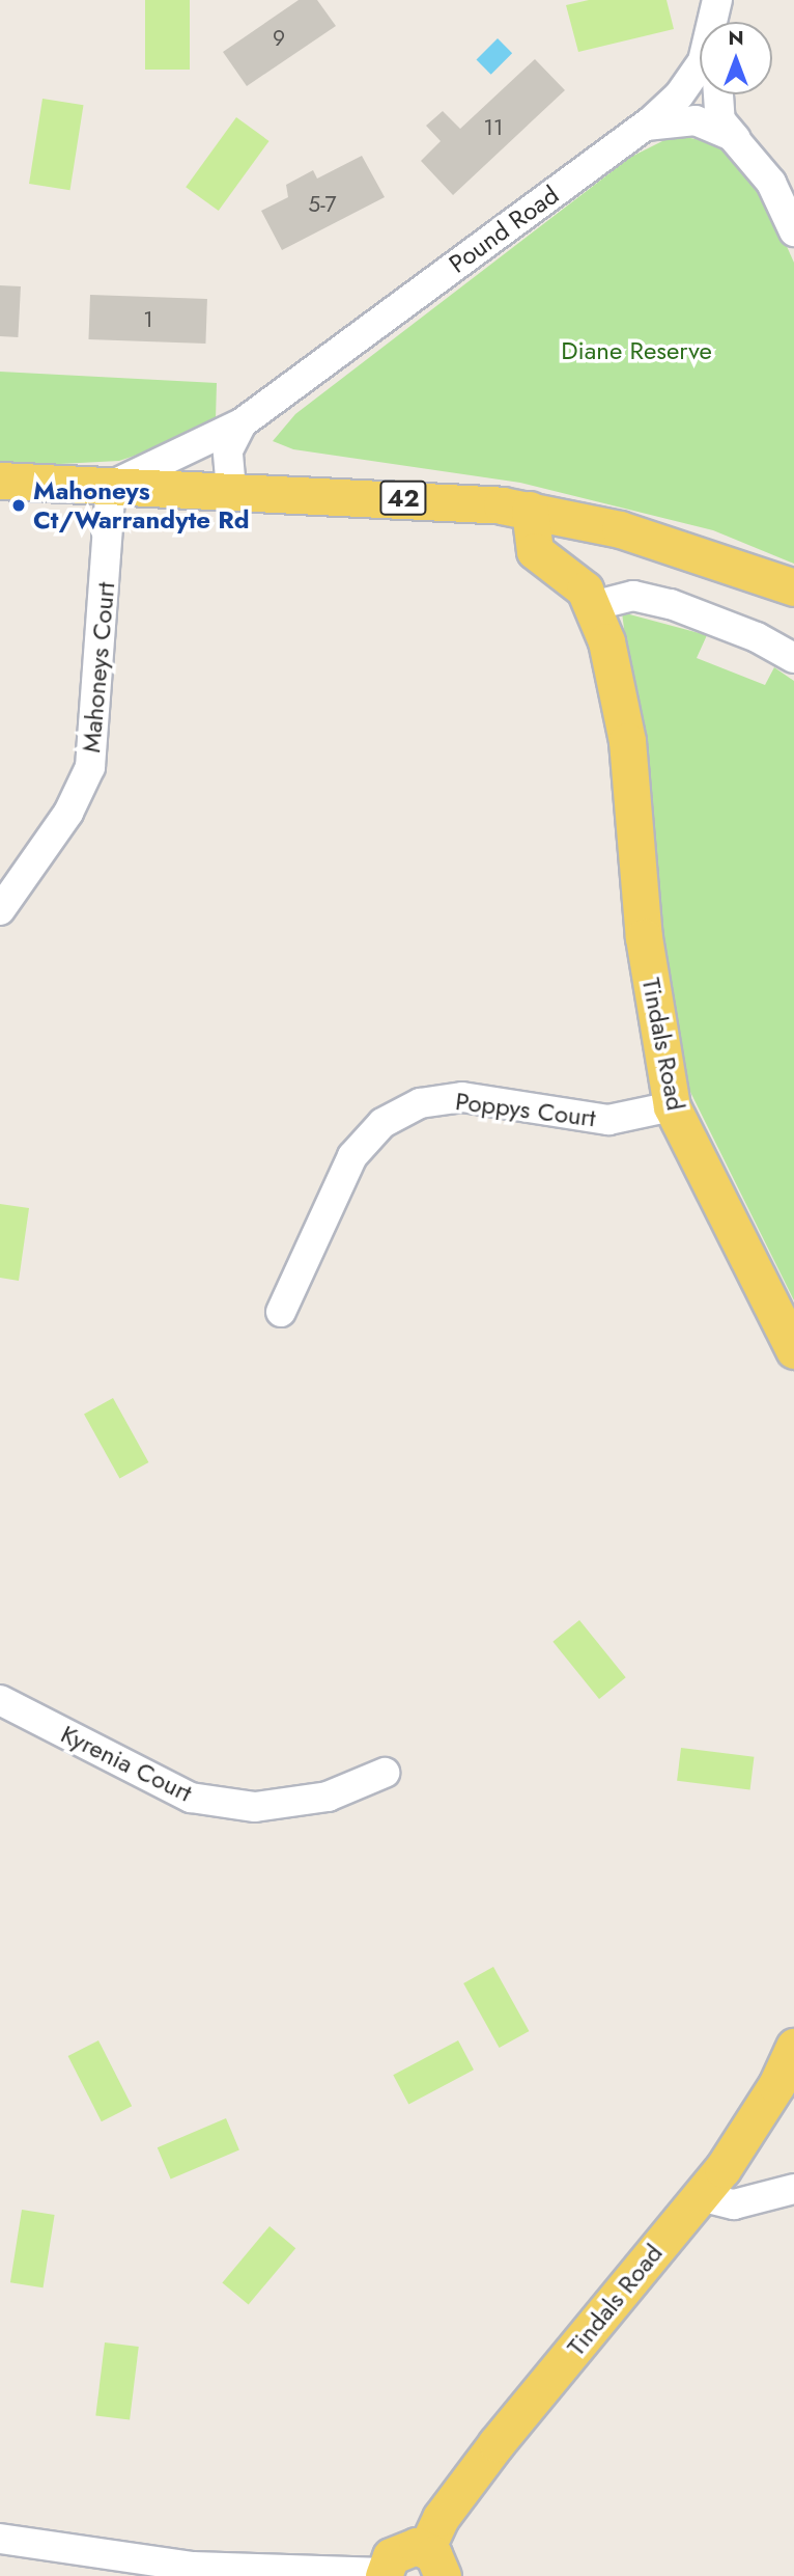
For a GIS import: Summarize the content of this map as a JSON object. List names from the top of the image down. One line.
{"streets":{"main road":["42","Tindals Road"],"street":["Pound Road","Mahoneys Court","Poppys Court","Kyrenia Court"]},"crossings":[["Pound Road","42"],["Pound Road","Mahoneys Court"],["42","Mahoneys Court"],["42","Tindals Road"],["Tindals Road","Poppys Court"]],"parks":["Diane Reserve"],"places":["Mahoneys Ct/Warrandyte Rd"],"house_numbers":["9","11","5-7","1"],"north":"top"}
